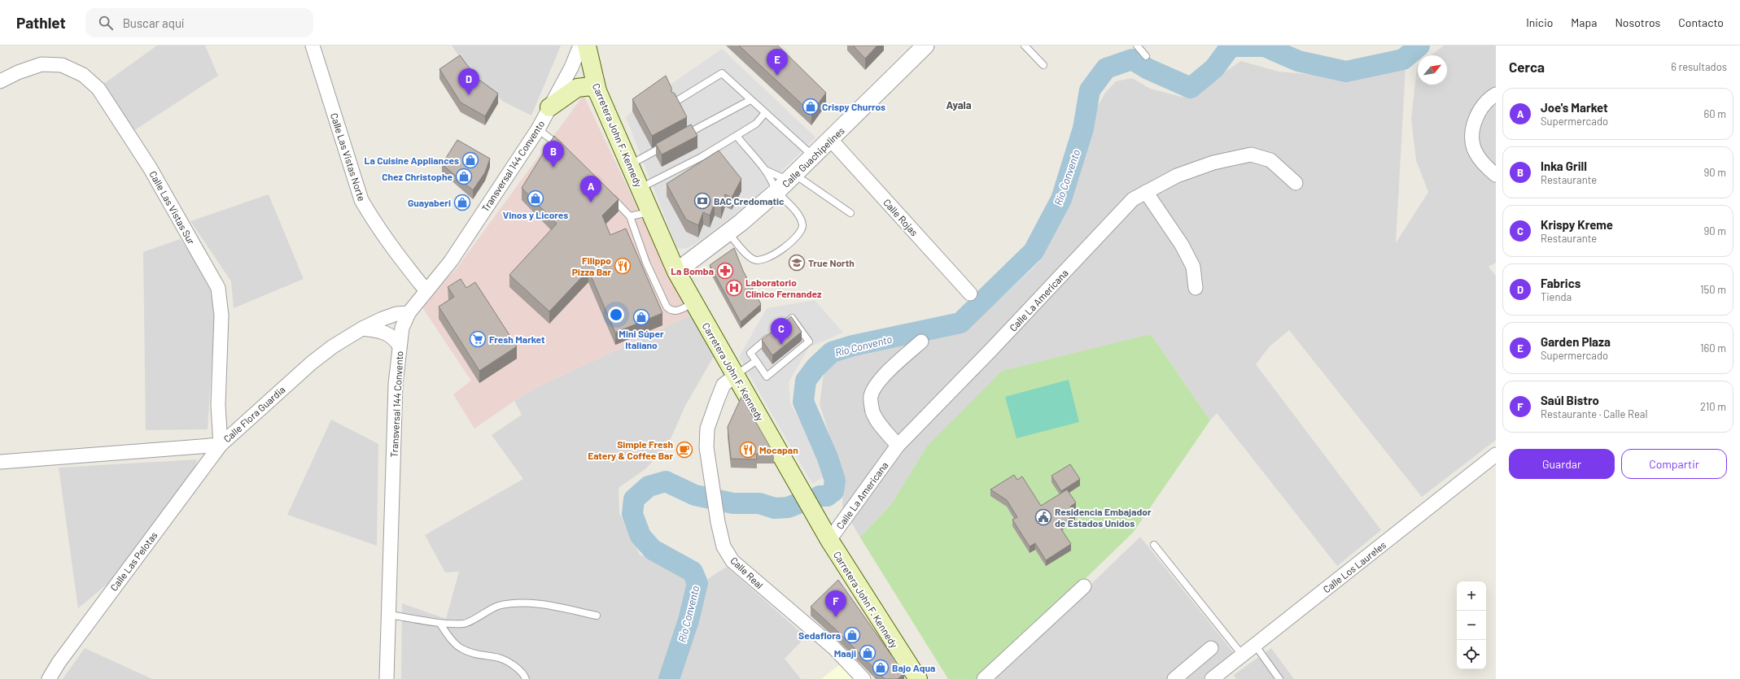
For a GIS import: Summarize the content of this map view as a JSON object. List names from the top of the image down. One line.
{"streets":{"main road":["Carretera John F. Kennedy"],"street":["Calle Las Vistas Norte","Calle Guachipelines","Transversal 144 Convento","Calle Las Vistas Sur","Calle Rojas","Calle La Americana","Calle Flora Guardia","Calle Las Pelotas","Calle Los Laureles","Calle Real"]},"crossings":[["Carretera John F. Kennedy","Calle Guachipelines"],["Carretera John F. Kennedy","Calle La Americana"],["Carretera John F. Kennedy","Calle Real"],["Calle Las Vistas Norte","Transversal 144 Convento"],["Calle Guachipelines","Calle Rojas"],["Transversal 144 Convento","Calle Flora Guardia"],["Calle Las Vistas Sur","Calle Flora Guardia"],["Calle Las Vistas Sur","Calle Las Pelotas"],["Calle Flora Guardia","Calle Las Pelotas"]],"districts":["Ayala"],"water":["Río Convento"],"places":{"shop":["Crispy Churros","La Cuisine Appliances","Chez Christophe","Vinos y Licores","Guayaberi","Mini Súper Italiano","Sedaflora","Maaji","Bajo Aqua"],"bank":["BAC Credomatic"],"school or university":["True North"],"restaurant":["Filippo Pizza Bar","Mocapan"],"pharmacy":["La Bomba"],"hospital":["Laboratorio Clínico Fernandez"],"supermarket":["Fresh Market"],"cafe":["Simple Fresh Eatery & Coffee Bar"],"public building":["Residencia Embajador de Estados Unidos"]},"north":"top right","page":{"header":"Pathlet","search":"Buscar aquí","nav":["Inicio","Mapa","Nosotros","Contacto"],"heading":["Cerca","6 resultados"],"pins":["E","D","B","A","C","F"],"list":[{"mark":"A","name":"Joe's Market","note":"Supermercado","value":"60 m"},{"mark":"B","name":"Inka Grill","note":"Restaurante","value":"90 m"},{"mark":"C","name":"Krispy Kreme","note":"Restaurante","value":"90 m"},{"mark":"D","name":"Fabrics","note":"Tienda","value":"150 m"},{"mark":"E","name":"Garden Plaza","note":"Supermercado","value":"160 m"},{"mark":"F","name":"Saúl Bistro","note":"Restaurante · Calle Real","value":"210 m"}],"buttons":["Guardar","Compartir"],"map_buttons":["+","−"]}}
